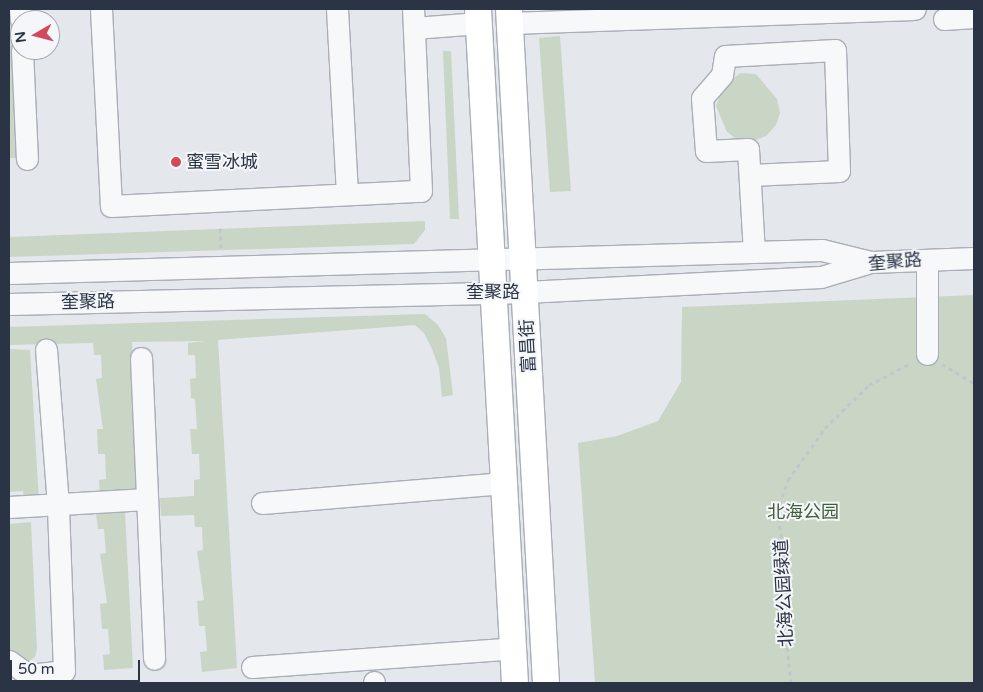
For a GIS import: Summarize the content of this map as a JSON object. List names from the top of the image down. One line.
{"streets":{"main road":["富昌街"],"street":["奎聚路"],"path":["北海公园绿道"]},"crossings":[["奎聚路","富昌街"]],"parks":["北海公园"],"places":["蜜雪冰城"],"scale_bar":"50 m","north":"left"}
